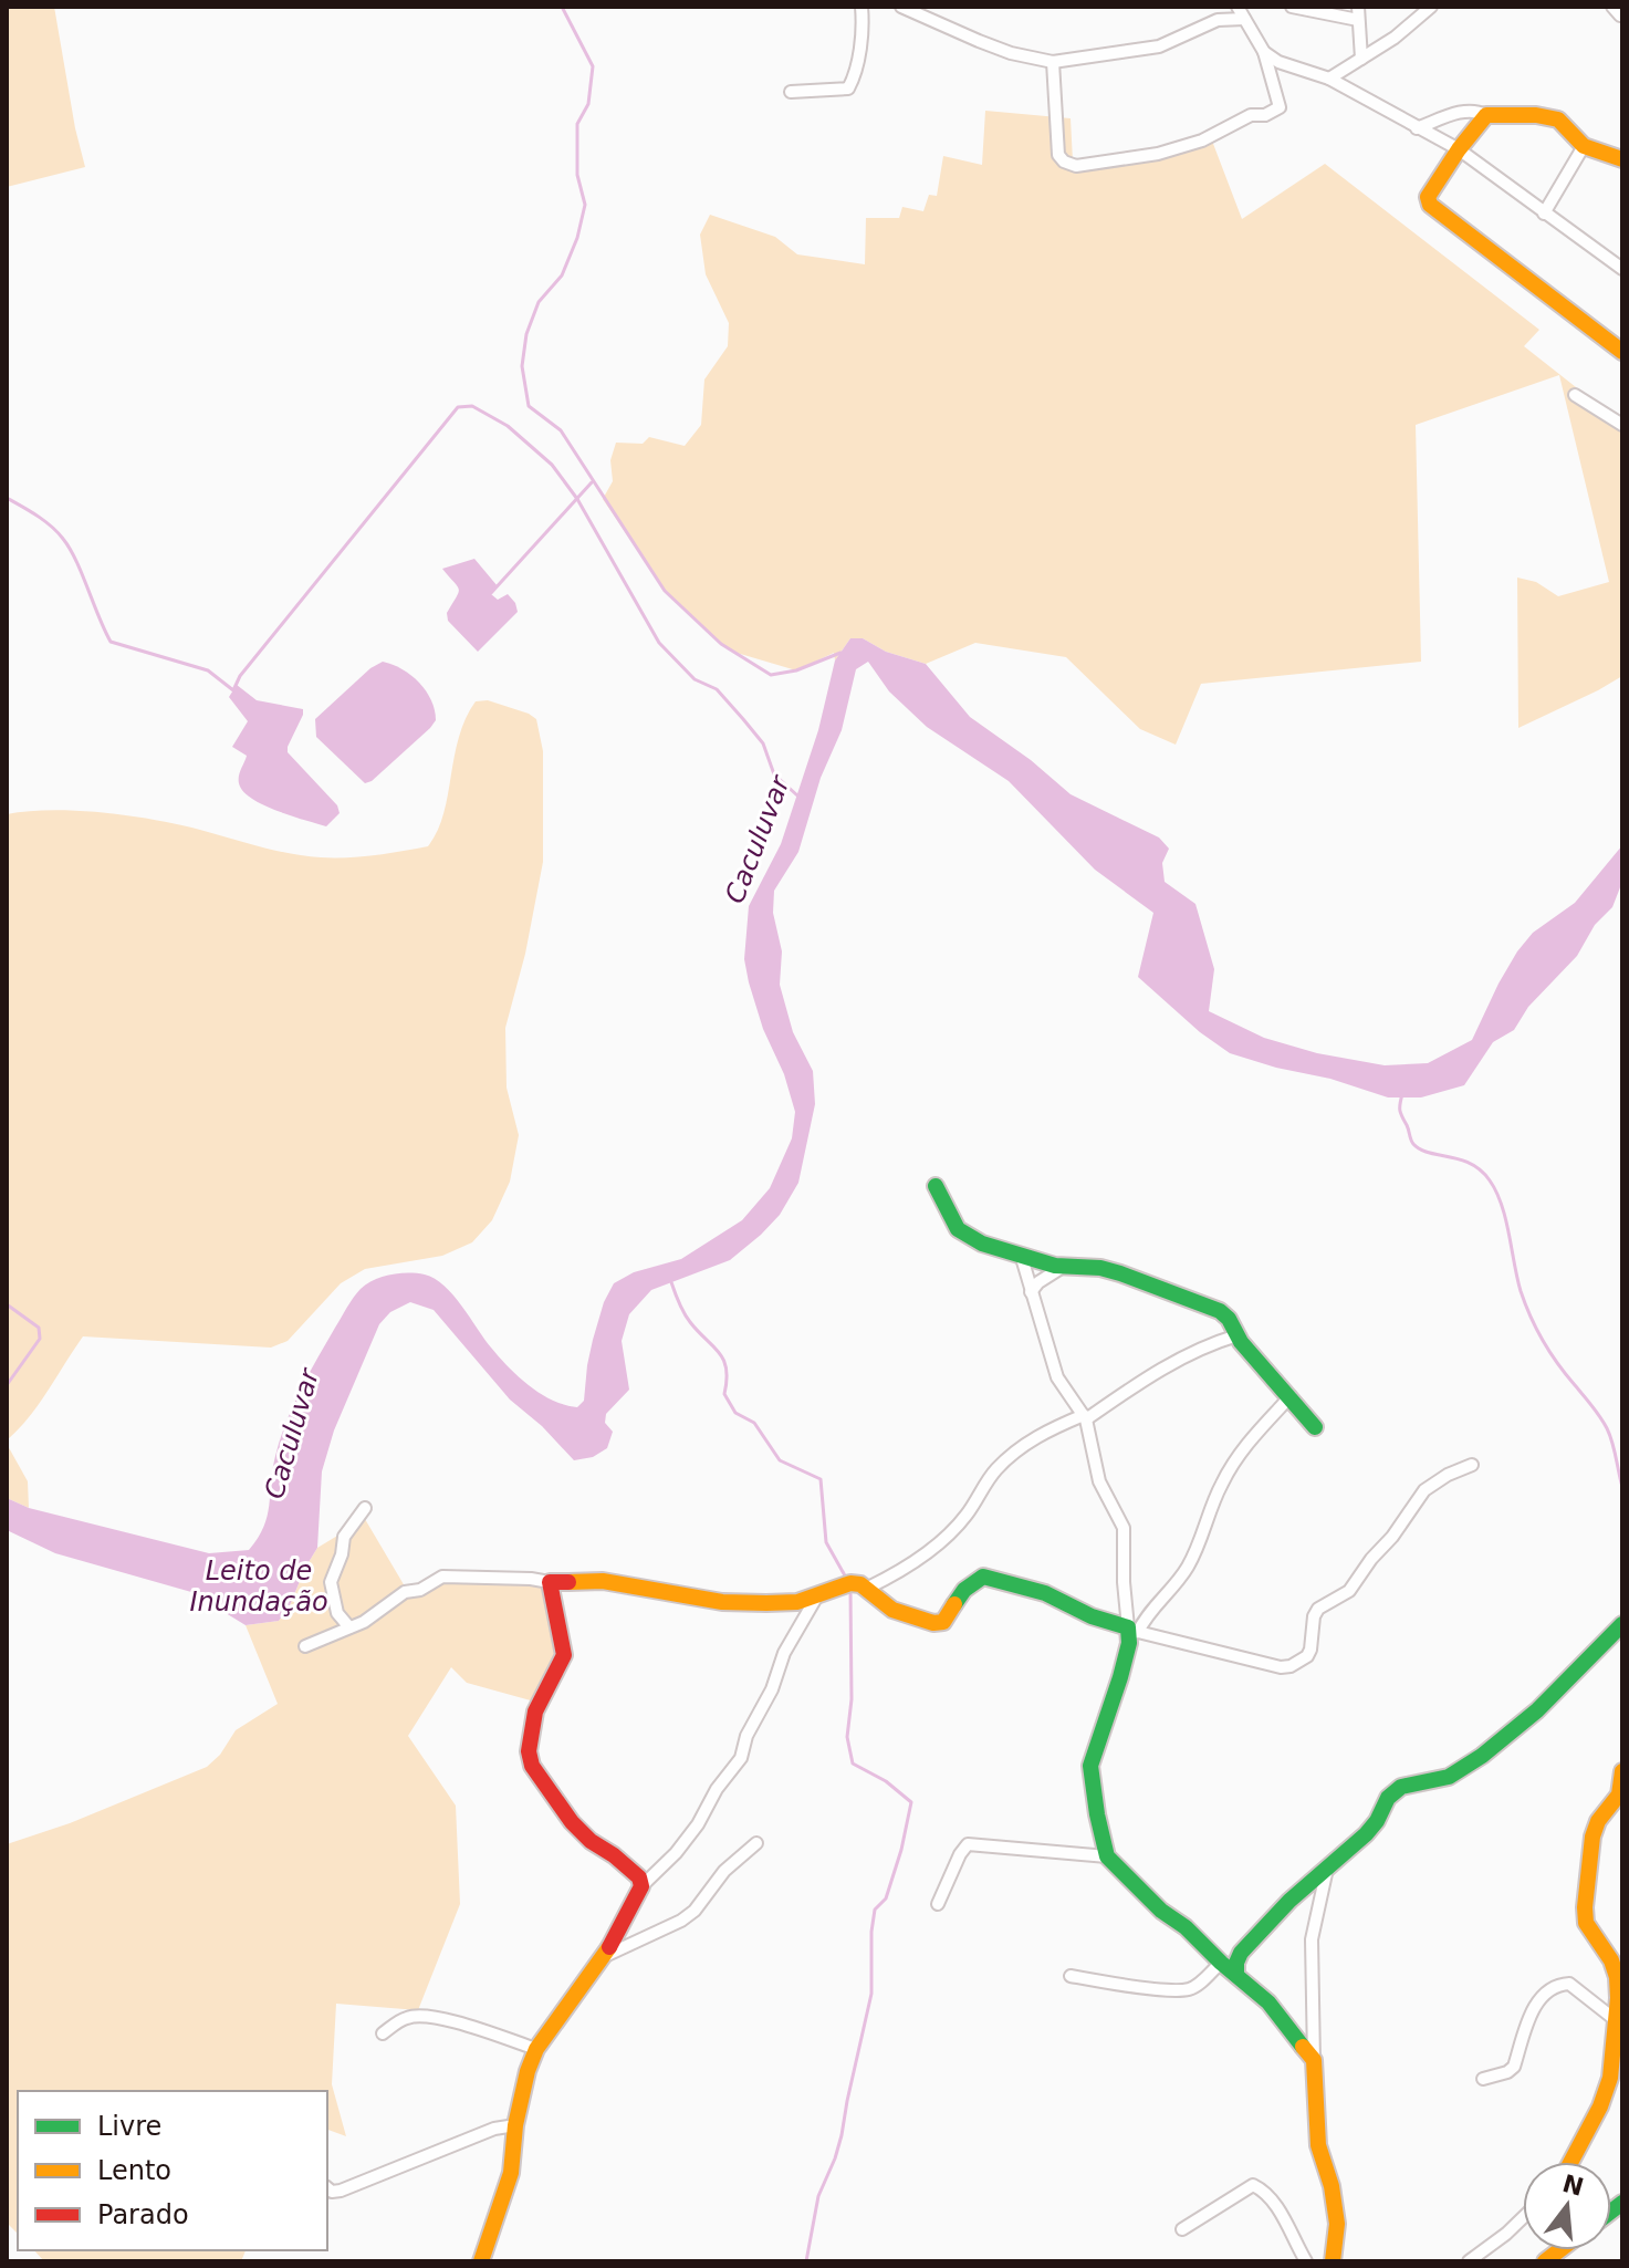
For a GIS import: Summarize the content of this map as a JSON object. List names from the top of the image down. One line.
{"water":["Caculuvar","Leito de Inundação"],"legend":["Livre","Lento","Parado"],"north":"top"}
